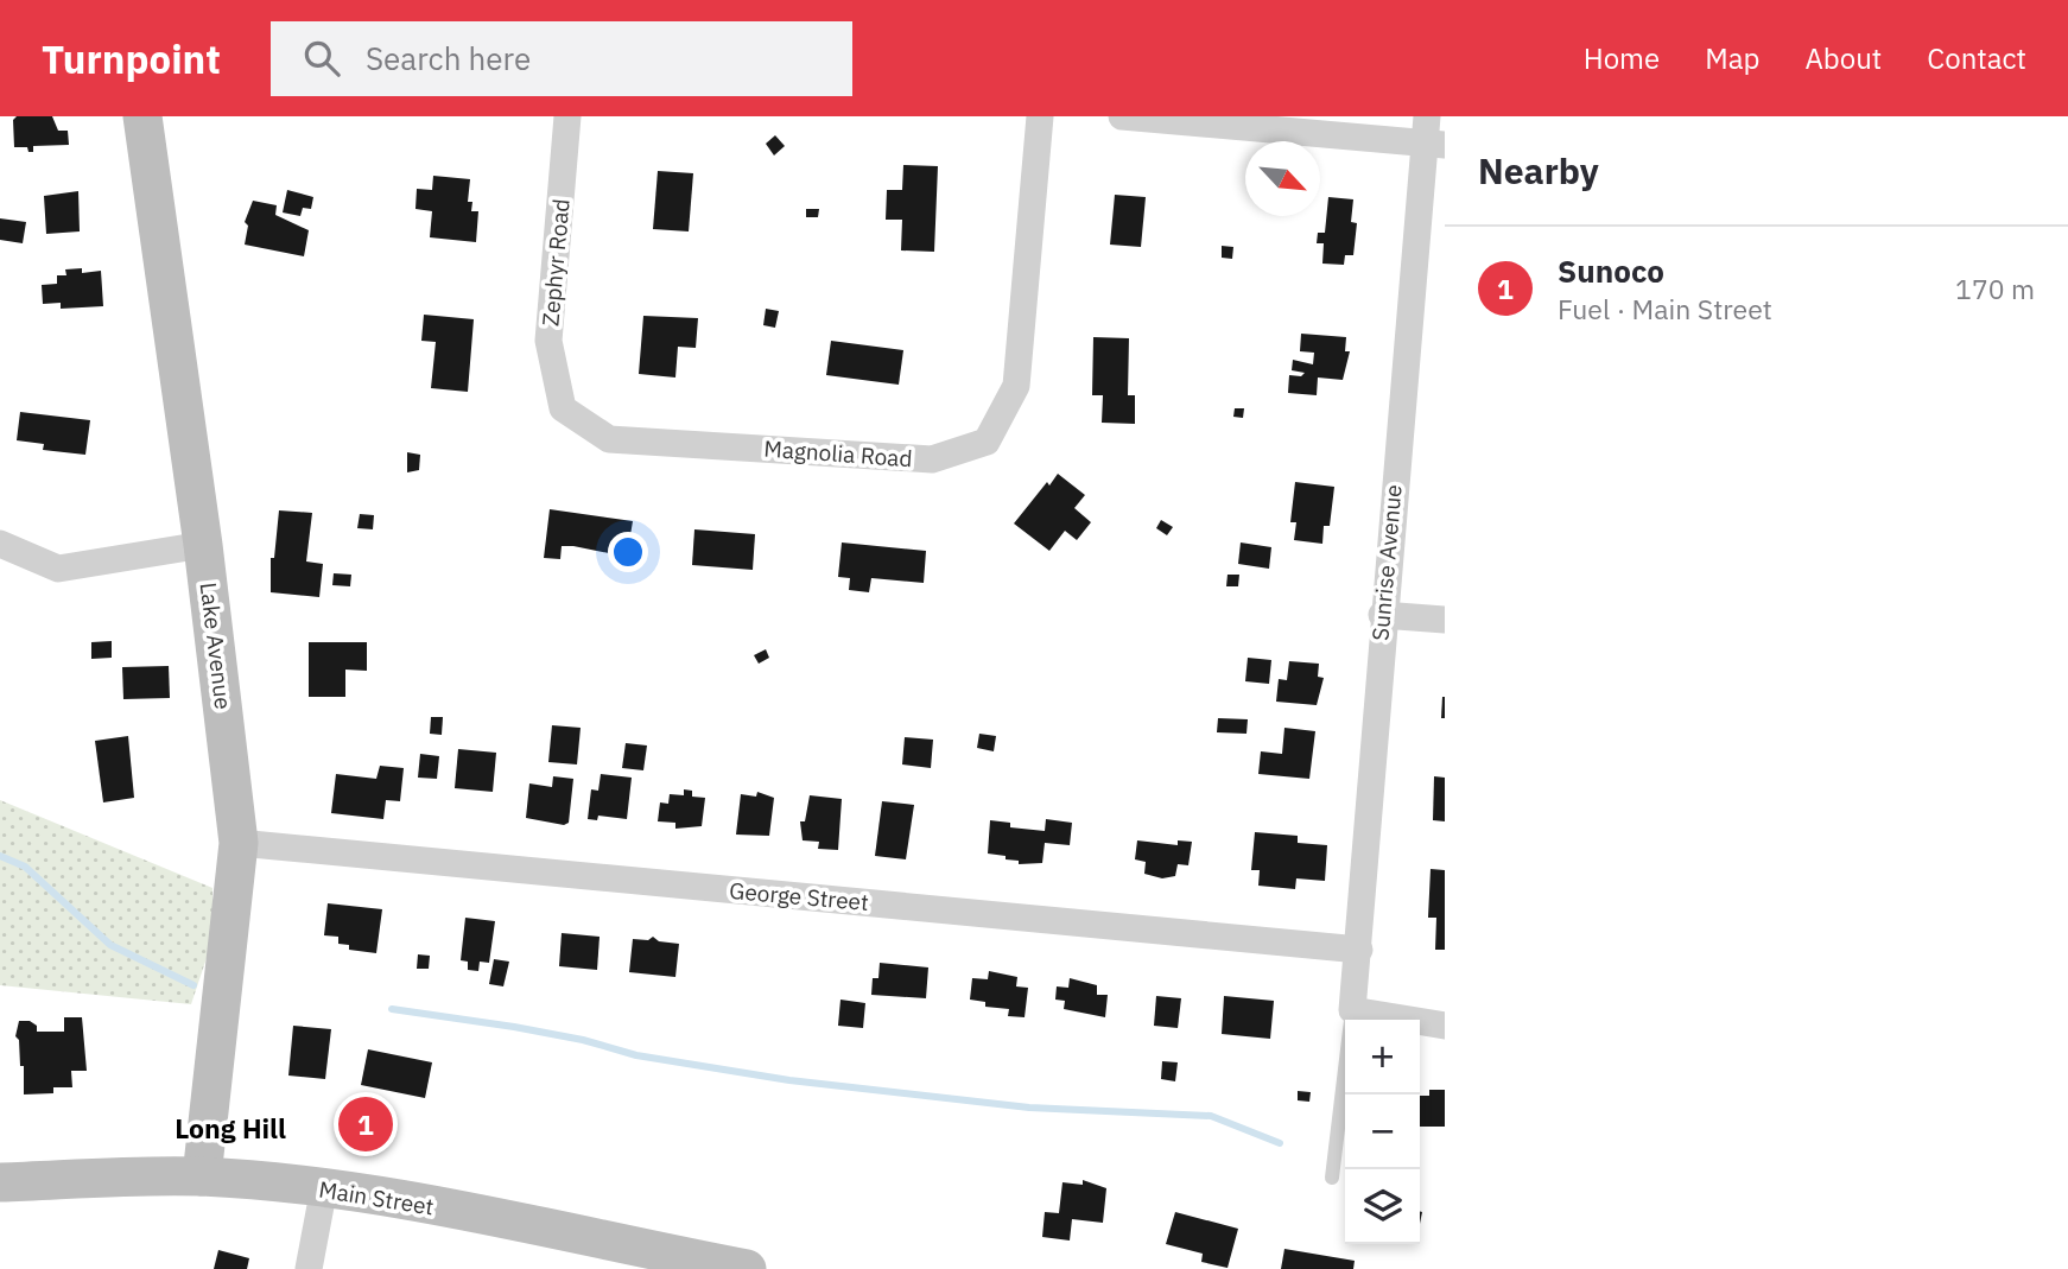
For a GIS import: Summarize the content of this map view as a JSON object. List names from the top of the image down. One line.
{"streets":{"street":["Zephyr Road","Magnolia Road","Sunrise Avenue","Lake Avenue","George Street","Main Street"]},"crossings":[["Zephyr Road","Magnolia Road"],["Sunrise Avenue","George Street"],["Lake Avenue","George Street"],["Lake Avenue","Main Street"]],"districts":["Long Hill"],"north":"bottom right","page":{"header":"Turnpoint","search":"Search here","nav":["Home","Map","About","Contact"],"heading":"Nearby","list":[{"mark":"1","name":"Sunoco","note":"Fuel · Main Street","value":"170 m"}],"map_buttons":["+","−"],"pins":"1"}}
